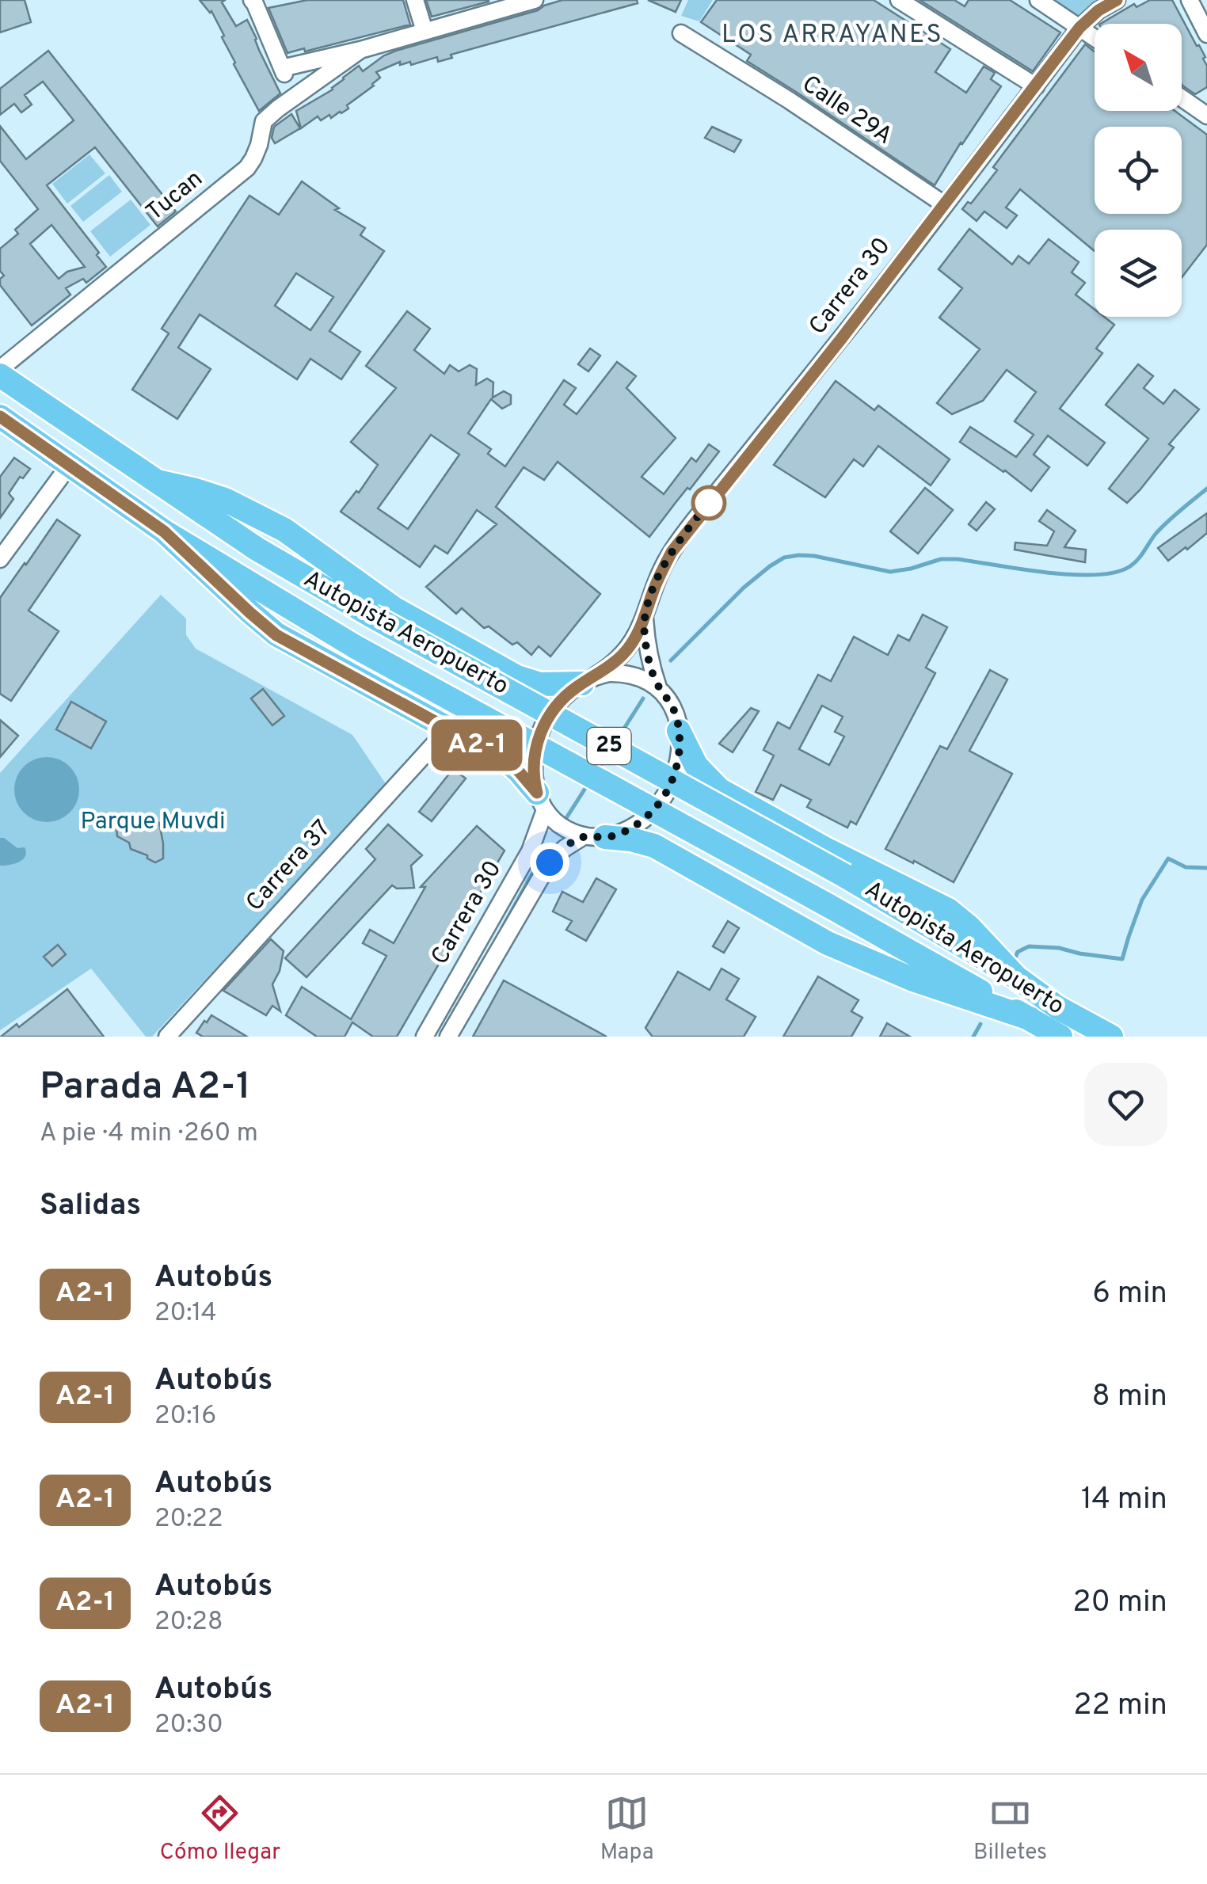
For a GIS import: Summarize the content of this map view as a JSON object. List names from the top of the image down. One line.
{"streets":{"highway":["Autopista Aeropuerto","25"],"street":["Calle 29A","Tucan","Carrera 30","Carrera 37"]},"crossings":[["Calle 29A","Carrera 30"]],"districts":["LOS ARRAYANES"],"parks":["Parque Muvdi"],"lines":["bus line A2-1"],"north":"top left","page":{"on_map":"A2-1","heading":[["Parada A2-1","A pie · 4 min · 260 m"],"Salidas"],"list":[{"mark":"A2-1","name":"Autobús","note":"20:14","value":"6 min"},{"mark":"A2-1","name":"Autobús","note":"20:16","value":"8 min"},{"mark":"A2-1","name":"Autobús","note":"20:22","value":"14 min"},{"mark":"A2-1","name":"Autobús","note":"20:28","value":"20 min"},{"mark":"A2-1","name":"Autobús","note":"20:30","value":"22 min"}],"tabs":["Cómo llegar","Mapa","Billetes"]}}
